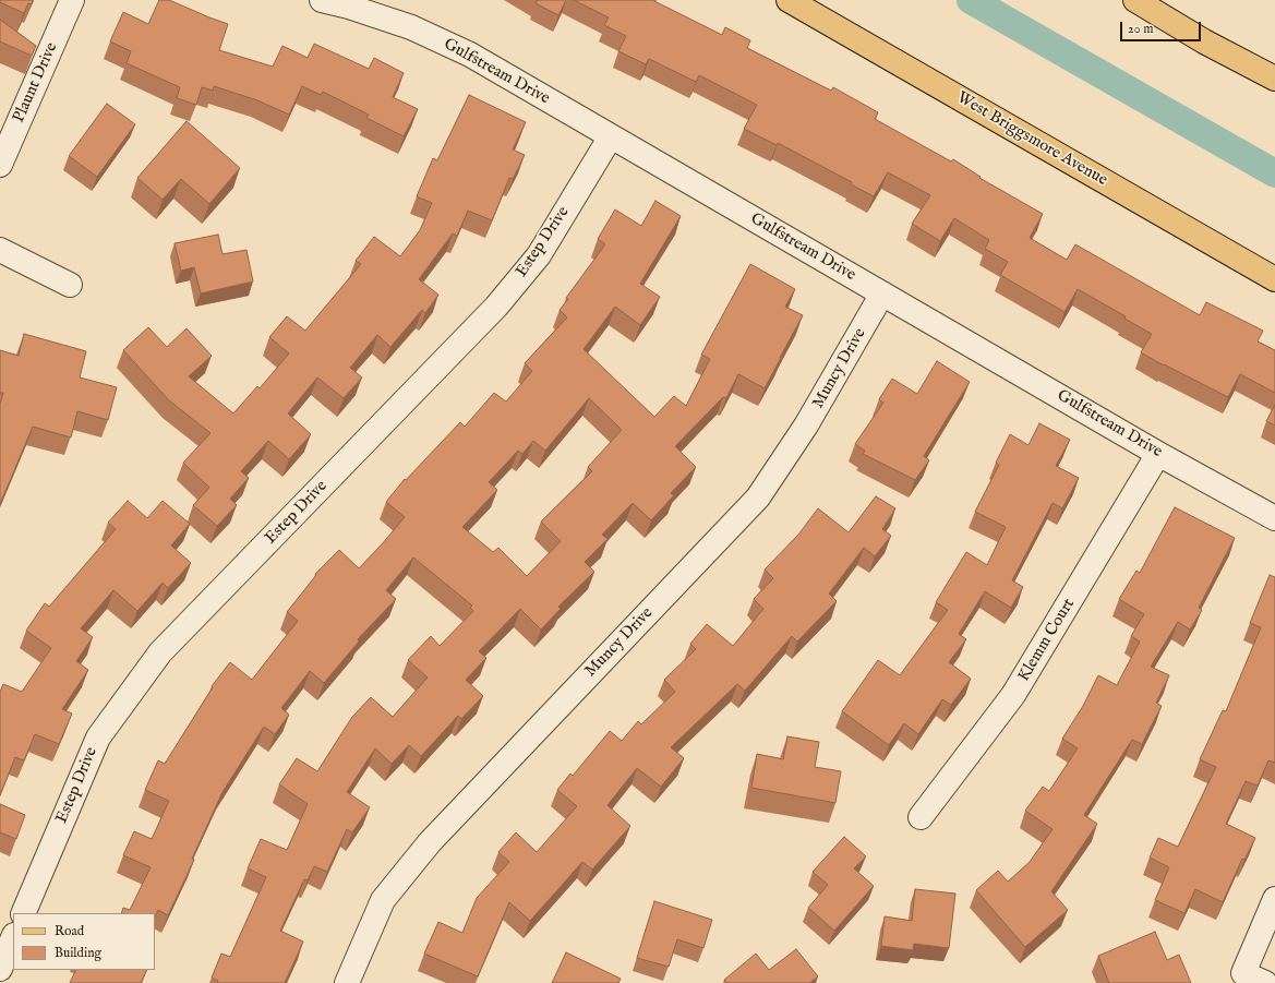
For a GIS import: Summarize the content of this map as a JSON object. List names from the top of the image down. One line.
{"streets":{"main road":["West Briggsmore Avenue"],"street":["Gulfstream Drive","Plaunt Drive","Estep Drive","Muncy Drive","Klemm Court"]},"crossings":[["Gulfstream Drive","Estep Drive"],["Gulfstream Drive","Muncy Drive"],["Gulfstream Drive","Klemm Court"]],"legend":["Road","Building"],"scale_bar":"20 m"}
